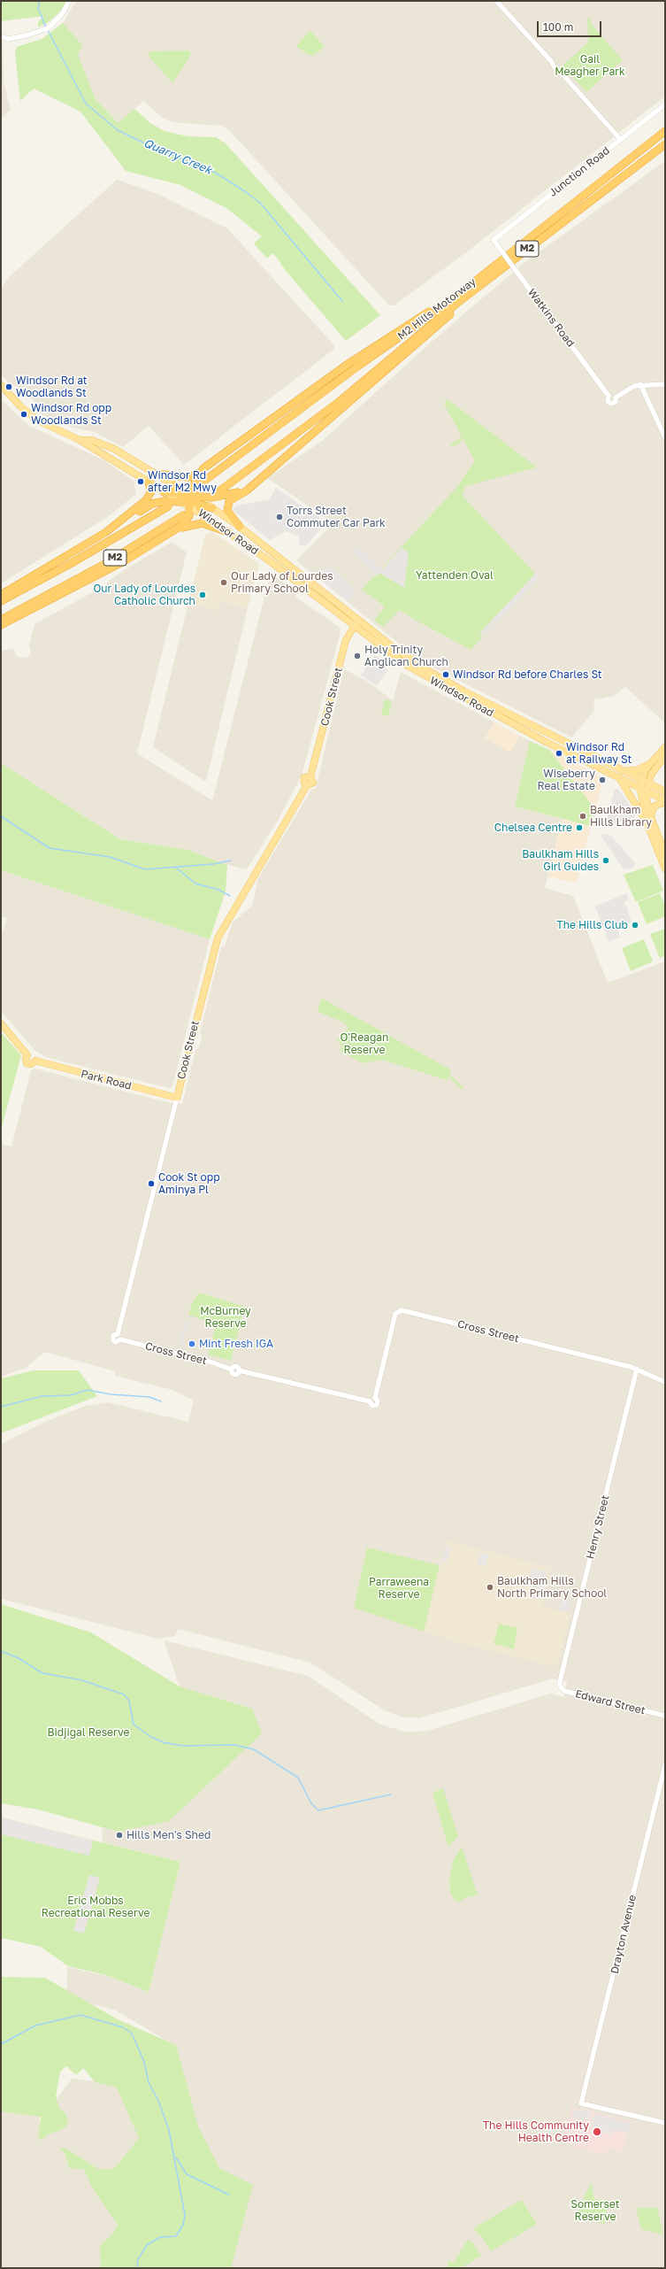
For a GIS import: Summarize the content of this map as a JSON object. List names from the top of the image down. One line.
{"streets":{"highway":["M2","M2 Hills Motorway"],"main road":["Windsor Road","Cook Street","Park Road"],"street":["Junction Road","Watkins Road","Cross Street","Henry Street","Edward Street","Drayton Avenue"]},"crossings":[["Junction Road","Watkins Road"],["Windsor Road","Cook Street"],["Cook Street","Park Road"],["Cook Street","Cross Street"],["Cross Street","Henry Street"],["Henry Street","Edward Street"]],"water":["Quarry Creek"],"parks":["Gail Meagher Park","Yattenden Oval","O'Reagan Reserve","McBurney Reserve","Parraweena Reserve","Bidjigal Reserve","Eric Mobbs Recreational Reserve","Somerset Reserve"],"places":["Windsor Rd at Woodlands St","Windsor Rd opp Woodlands St","Windsor Rd after M2 Mwy","Torrs Street Commuter Car Park","Our Lady of Lourdes Primary School","Our Lady of Lourdes Catholic Church","Holy Trinity Anglican Church","Windsor Rd before Charles St","Windsor Rd at Railway St","Wiseberry Real Estate","Baulkham Hills Library","Chelsea Centre","Baulkham Hills Girl Guides","The Hills Club","Cook St opp Aminya Pl","Mint Fresh IGA","Baulkham Hills North Primary School","Hills Men's Shed","The Hills Community Health Centre"],"scale_bar":"100 m"}
